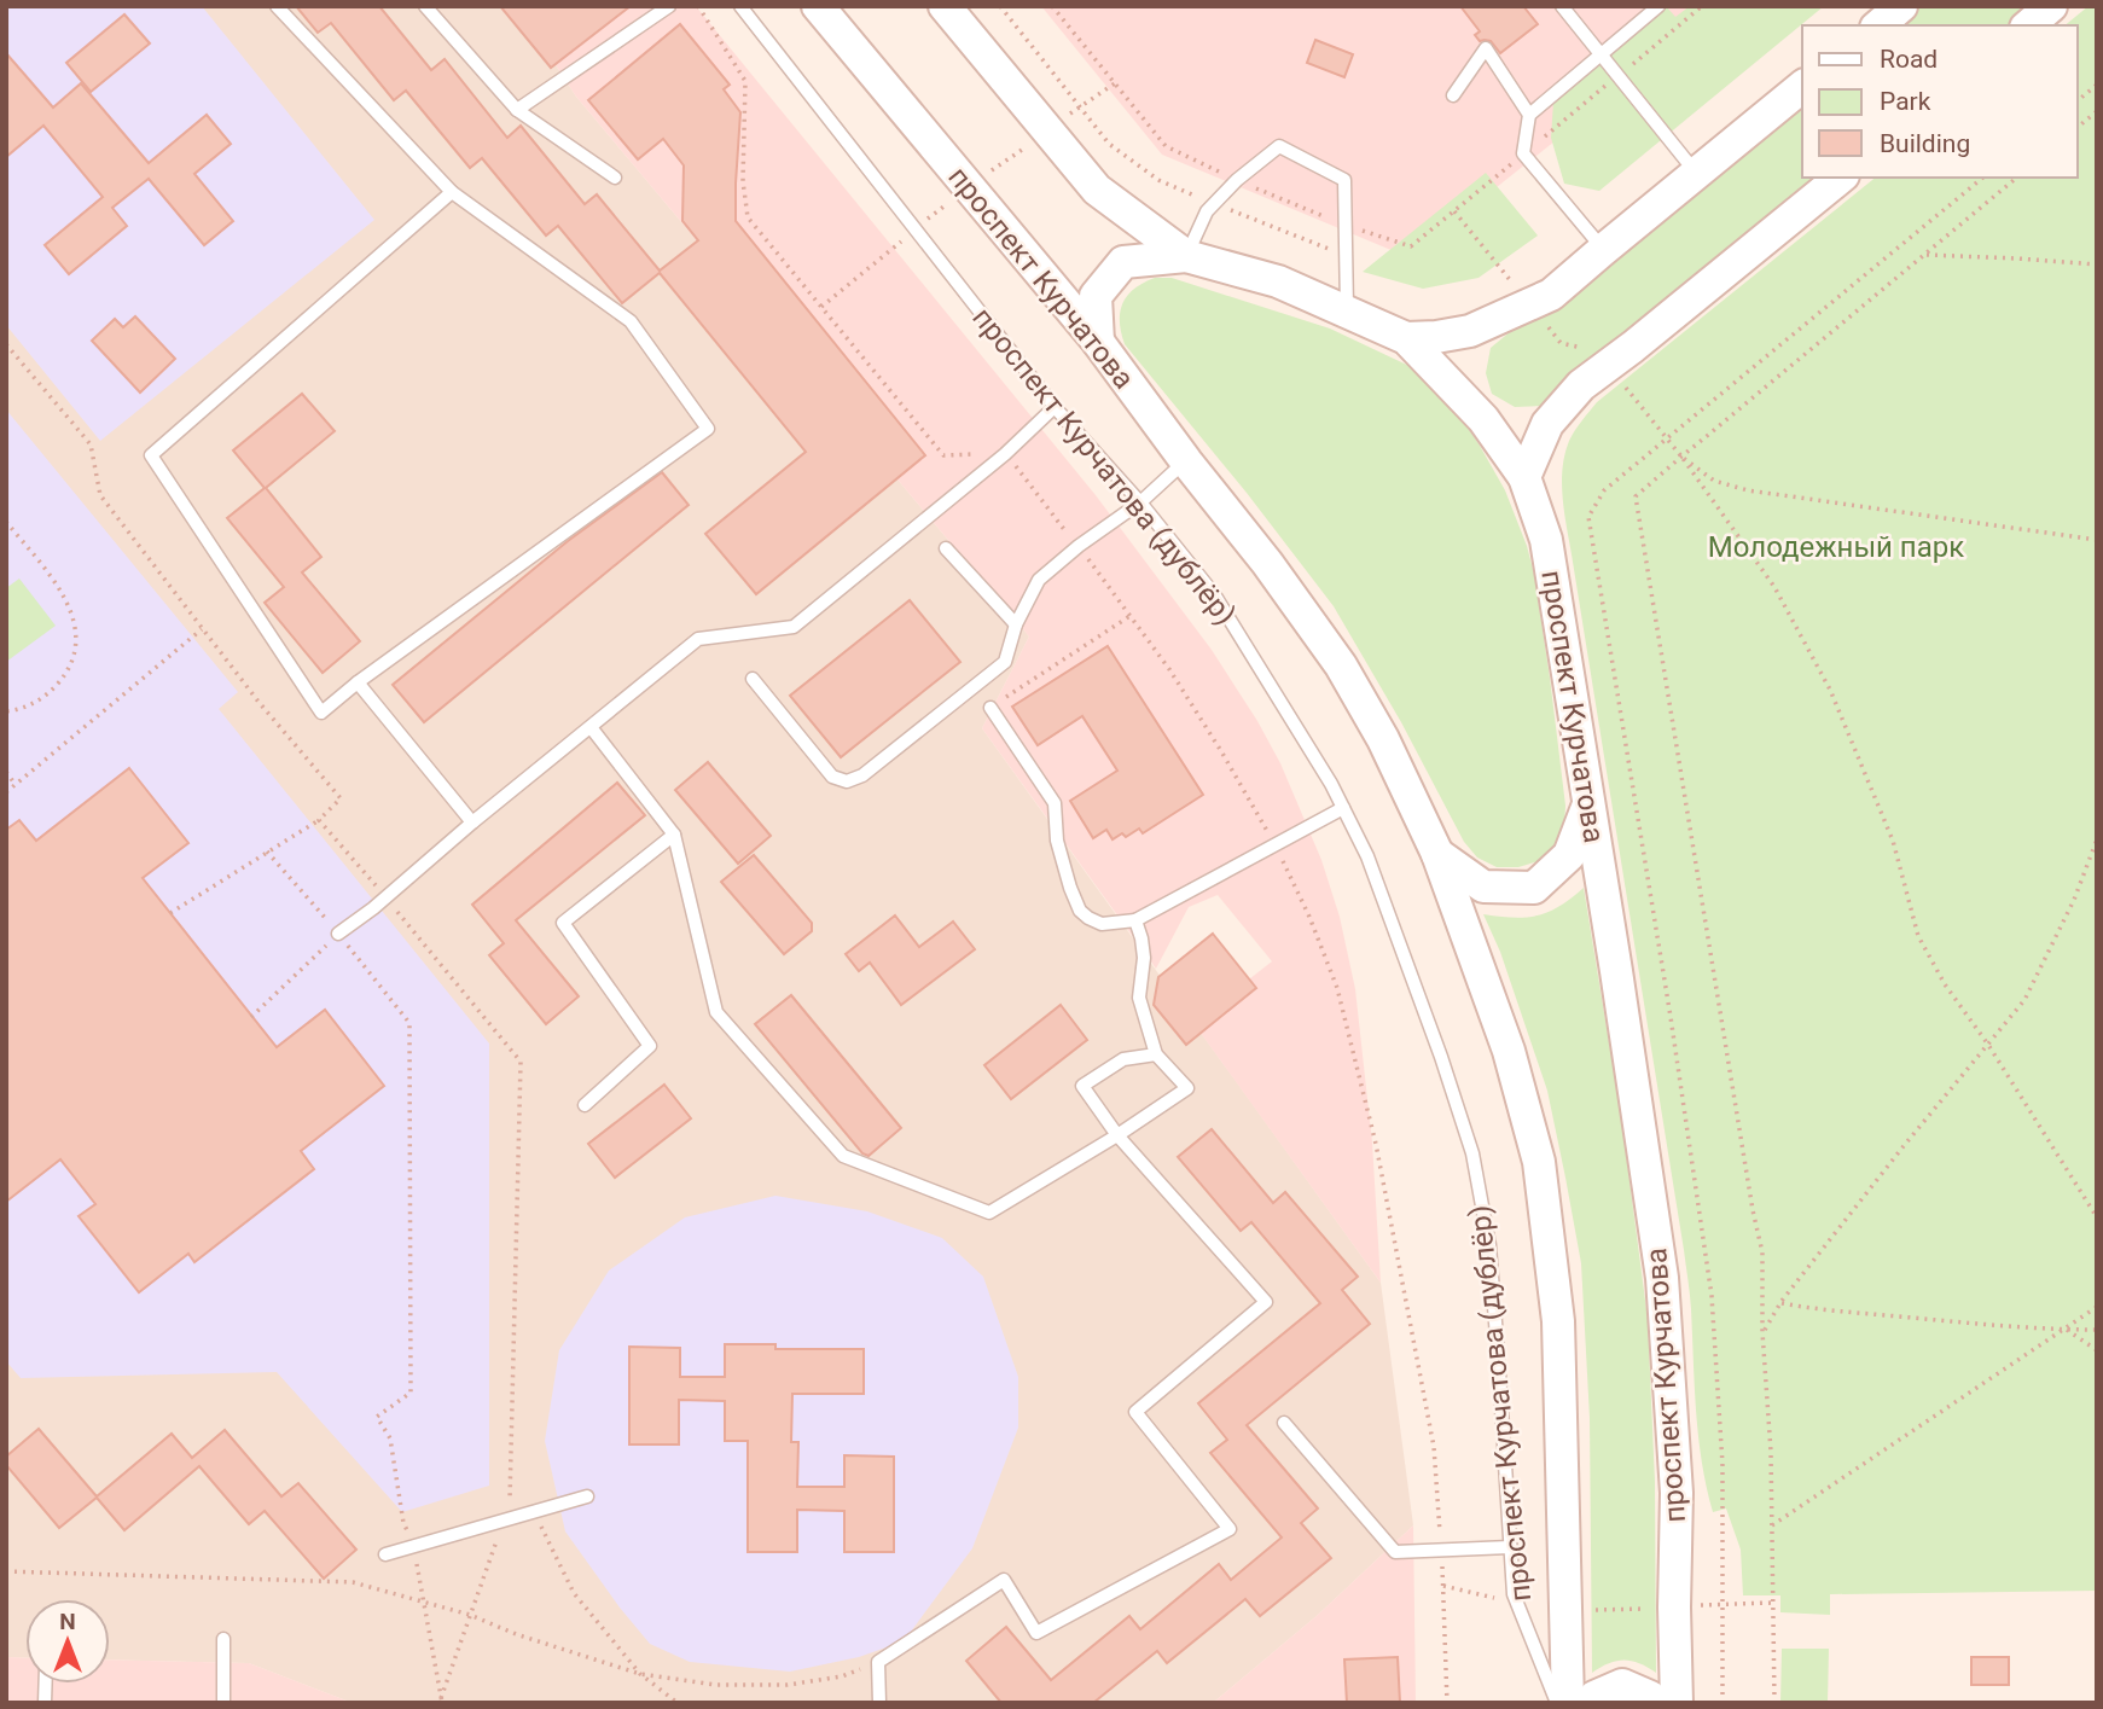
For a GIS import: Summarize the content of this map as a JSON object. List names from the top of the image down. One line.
{"streets":{"main road":["проспект Курчатова"],"lane":["проспект Курчатова (дублёр)"]},"parks":["Молодежный парк"],"legend":["Road","Park","Building"],"north":"top"}
